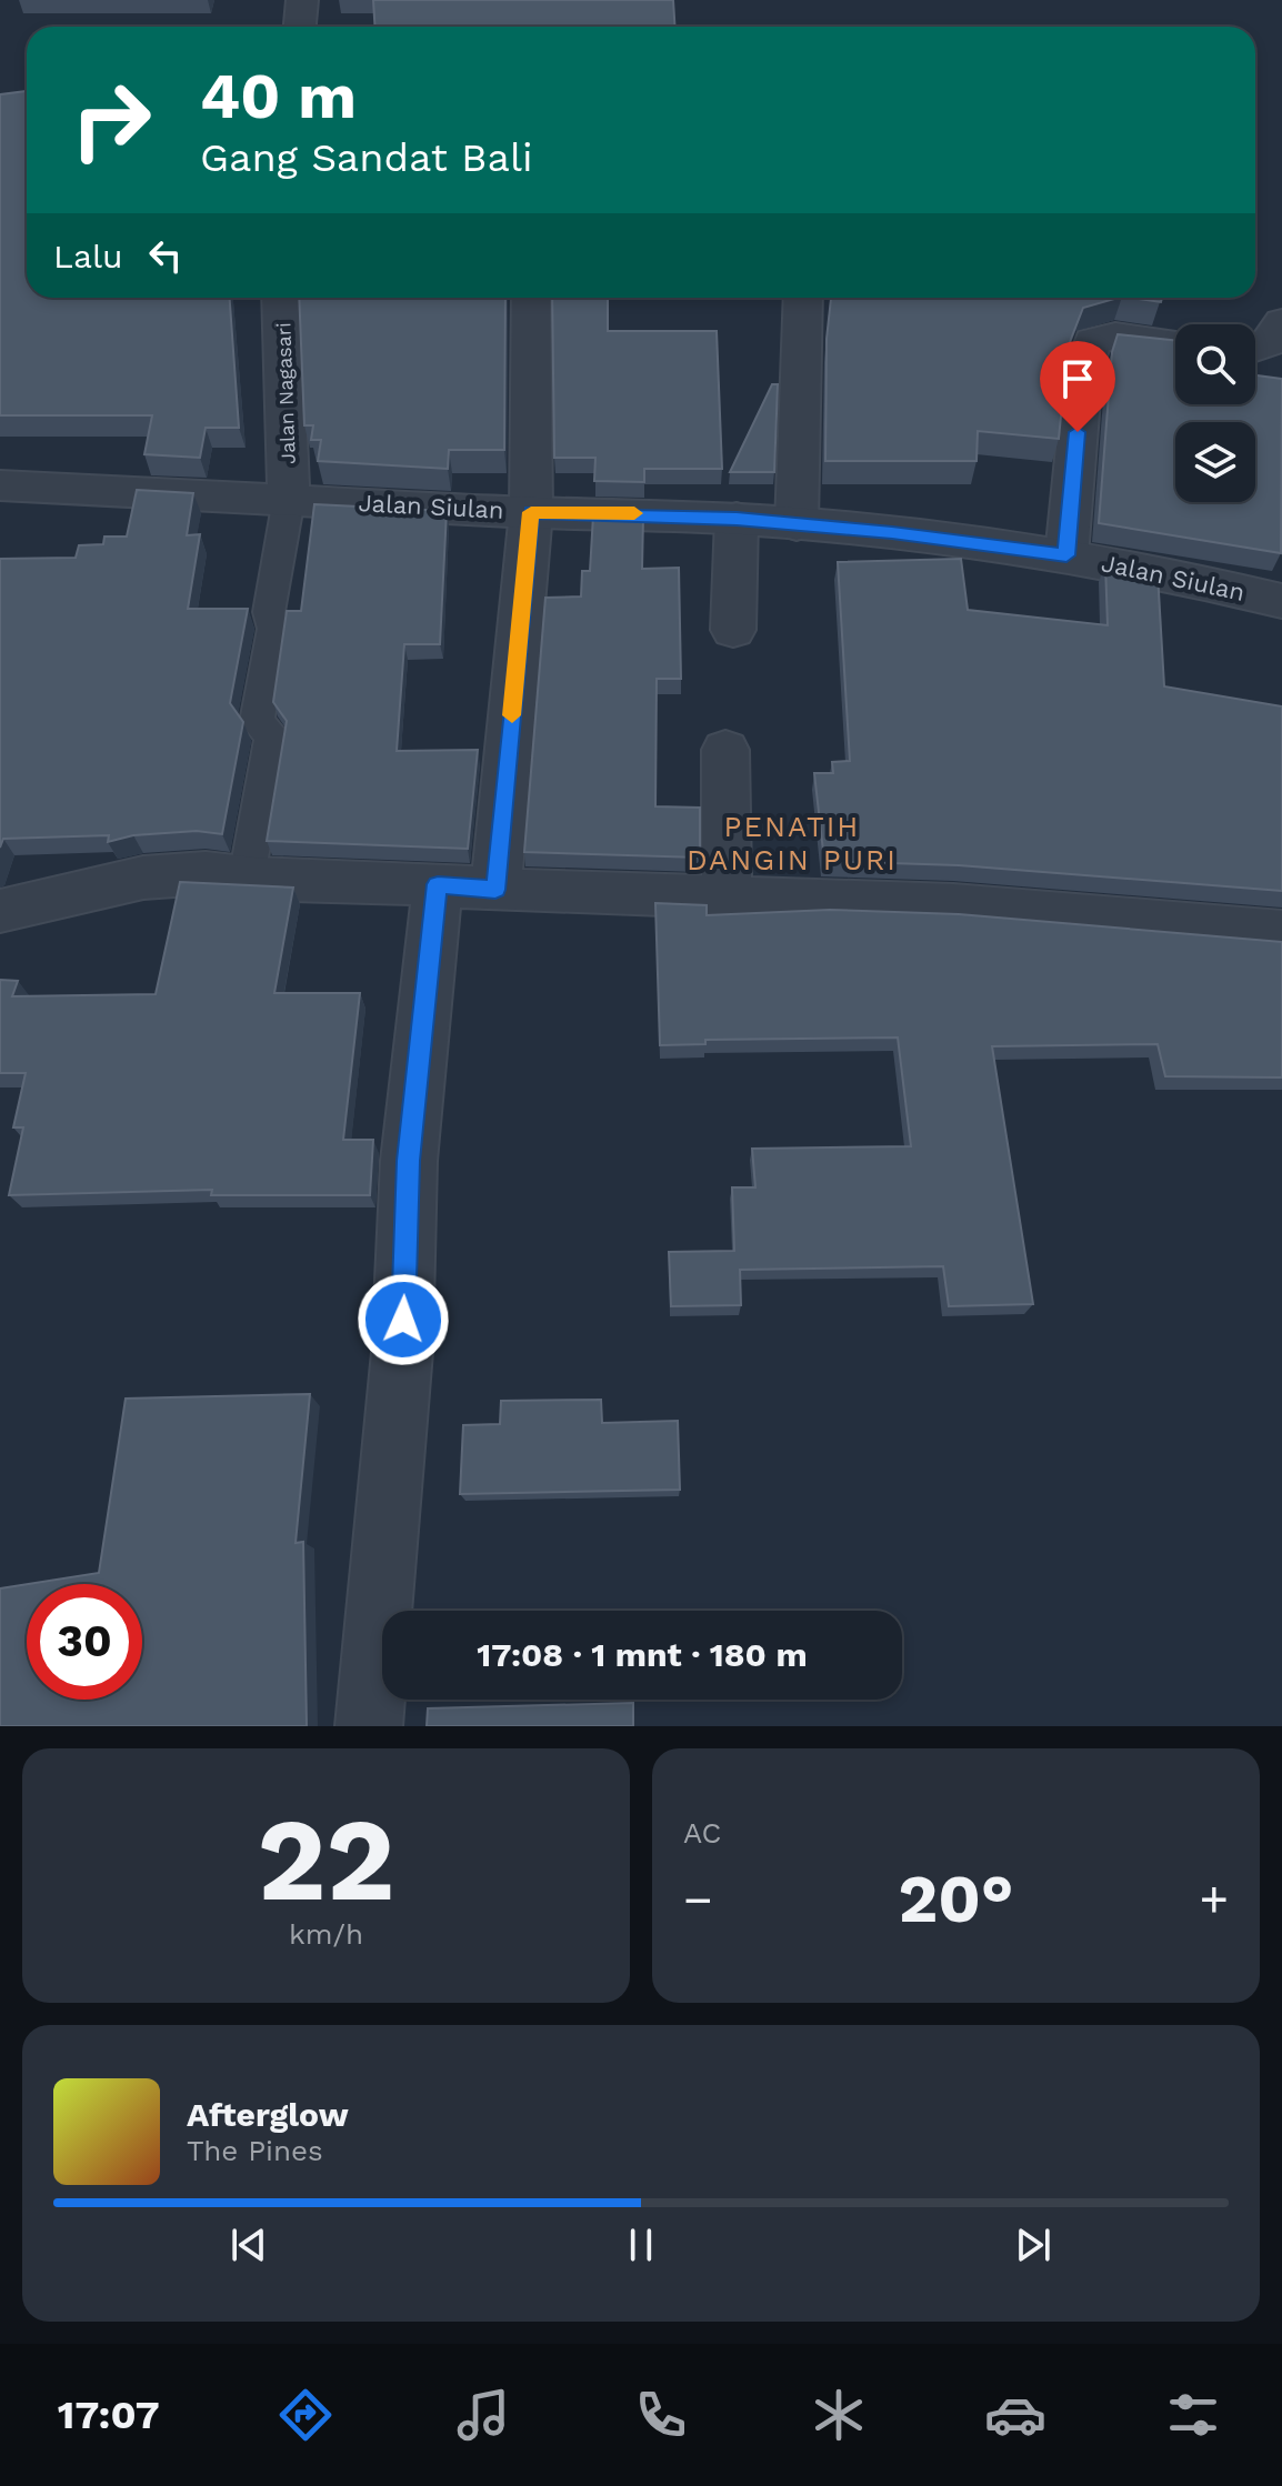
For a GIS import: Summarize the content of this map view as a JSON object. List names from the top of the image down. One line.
{"streets":{"street":["Jalan Nagasari","Jalan Siulan"]},"crossings":[["Jalan Nagasari","Jalan Siulan"]],"districts":["PENATIH DANGIN PURI"],"page":{"turn":["40 m","Gang Sandat Bali"],"then":"Lalu","limit":"30","trip":"17:08 · 1 mnt · 180 m","tile":[["22","km/h"],"AC"],"heat":["−","20°","+"],"song":["Afterglow","The Pines"],"tabs":"17:07"}}
